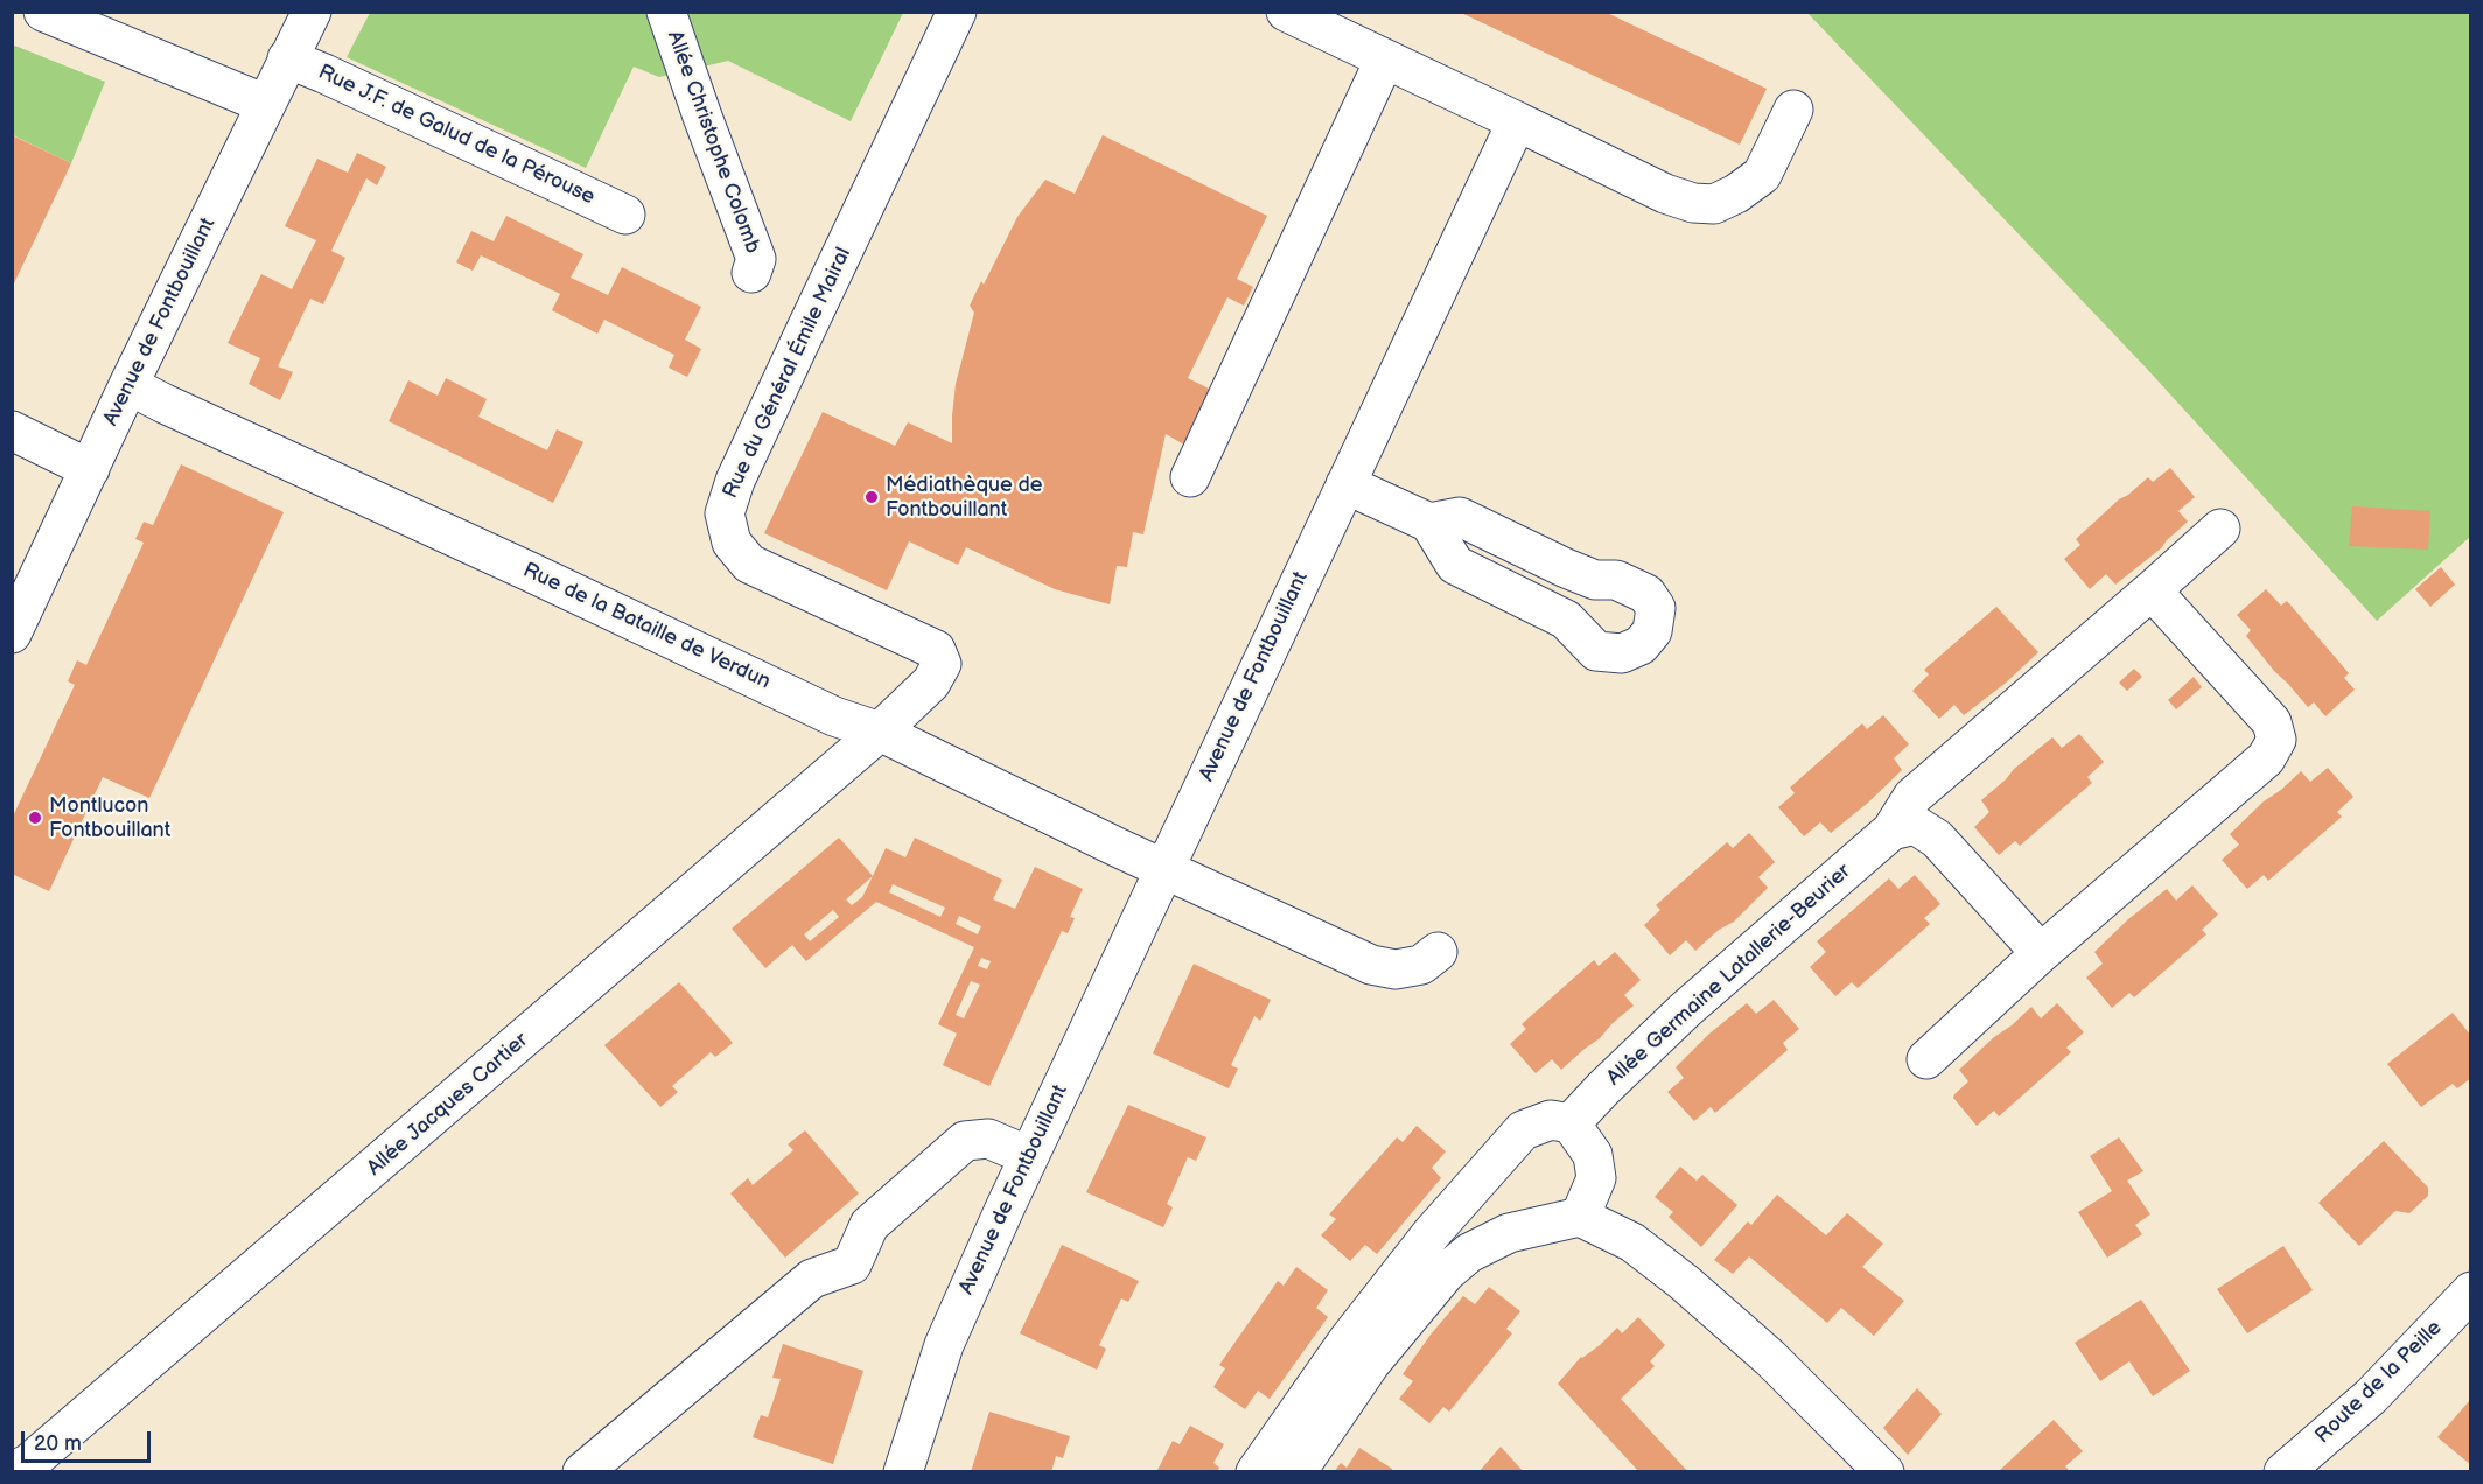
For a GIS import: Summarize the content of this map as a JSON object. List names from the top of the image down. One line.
{"streets":{"street":["Rue J.F. de Galud de la Pérouse","Allée Christophe Colomb","Avenue de Fontbouillant","Rue du Général Émile Mairal","Rue de la Bataille de Verdun","Allée Germaine Latallerie-Beurier","Allée Jacques Cartier","Route de la Peille"]},"crossings":[["Rue J.F. de Galud de la Pérouse","Avenue de Fontbouillant"],["Avenue de Fontbouillant","Rue de la Bataille de Verdun"],["Rue du Général Émile Mairal","Rue de la Bataille de Verdun"],["Rue du Général Émile Mairal","Allée Jacques Cartier"],["Rue de la Bataille de Verdun","Allée Jacques Cartier"]],"places":["Médiathèque de Fontbouillant","Montlucon Fontbouillant"],"scale_bar":"20 m"}
